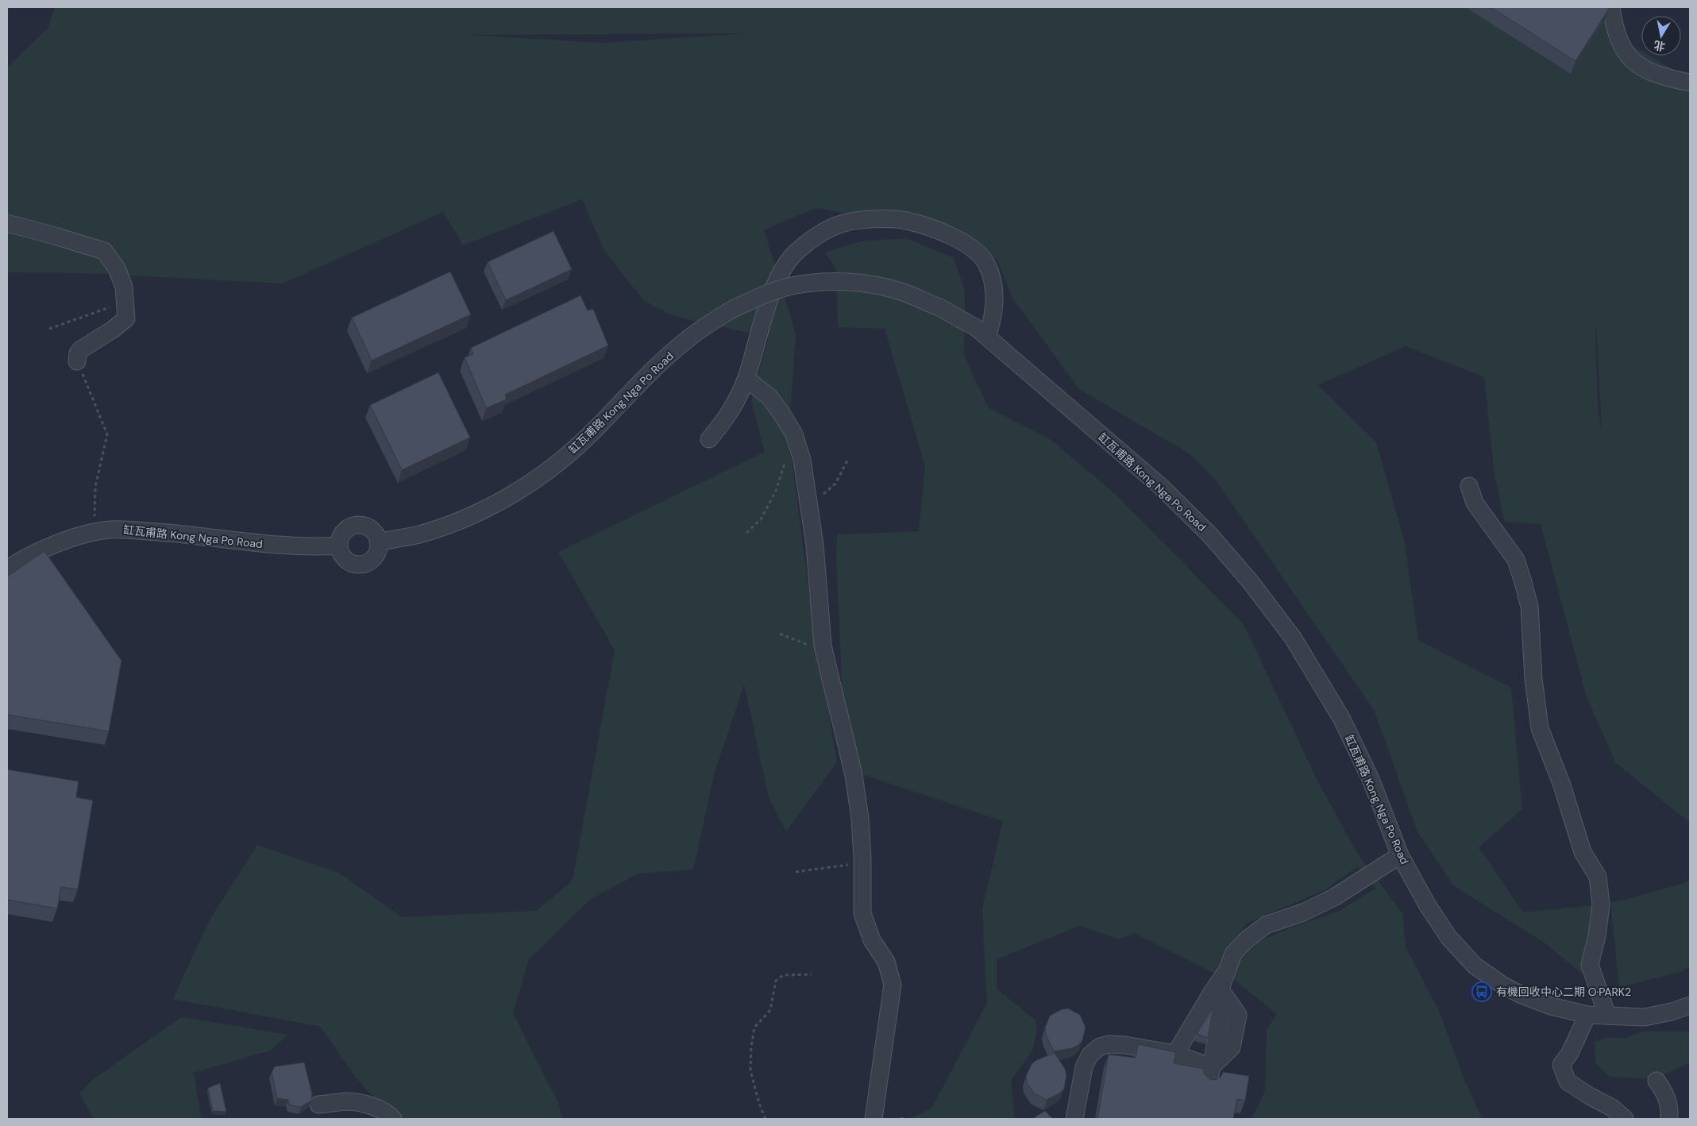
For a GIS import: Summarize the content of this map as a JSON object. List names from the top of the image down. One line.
{"streets":{"street":["缸瓦甫路 Kong Nga Po Road"]},"places":{"bus stop":["有機回收中心二期 O·PARK2"]},"north":"bottom"}
